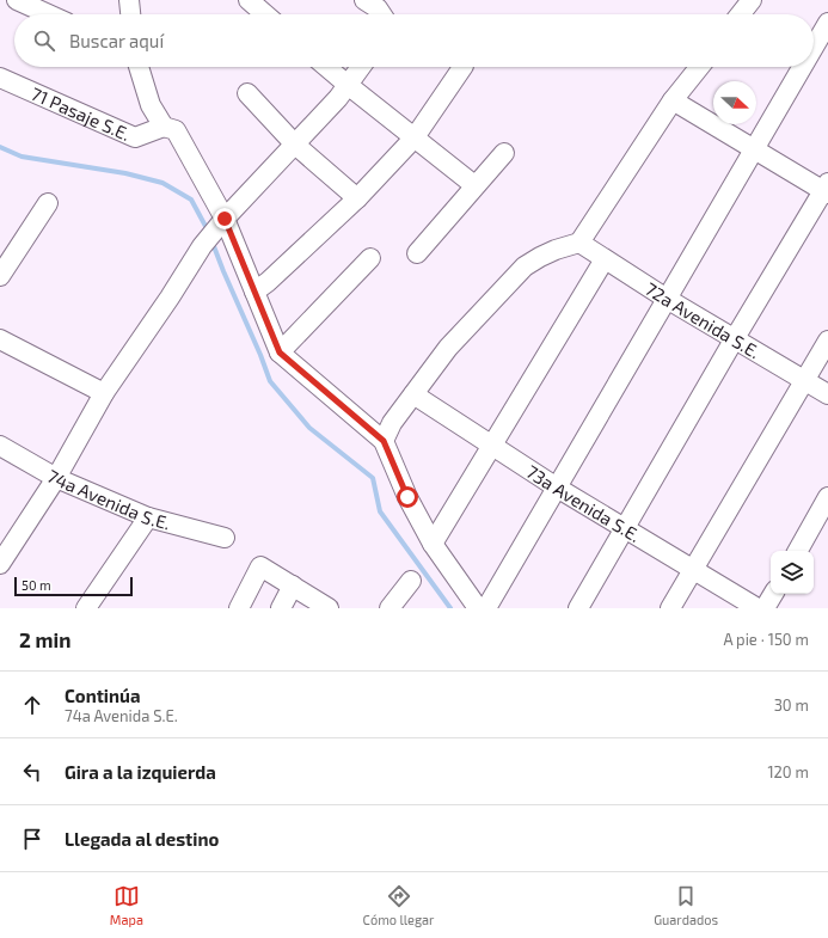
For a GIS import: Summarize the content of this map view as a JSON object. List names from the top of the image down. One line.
{"streets":{"street":["71 Pasaje S.E.","72a Avenida S.E.","74a Avenida S.E.","73a Avenida S.E."]},"scale_bar":"50 m","north":"right","page":{"search":"Buscar aquí","scale":"50 m","heading":["2 min","A pie · 150 m"],"list":[["Continúa","74a Avenida S.E.","30 m"],["Gira a la izquierda","120 m"],"Llegada al destino"],"nav":["Mapa","Cómo llegar","Guardados"]}}
